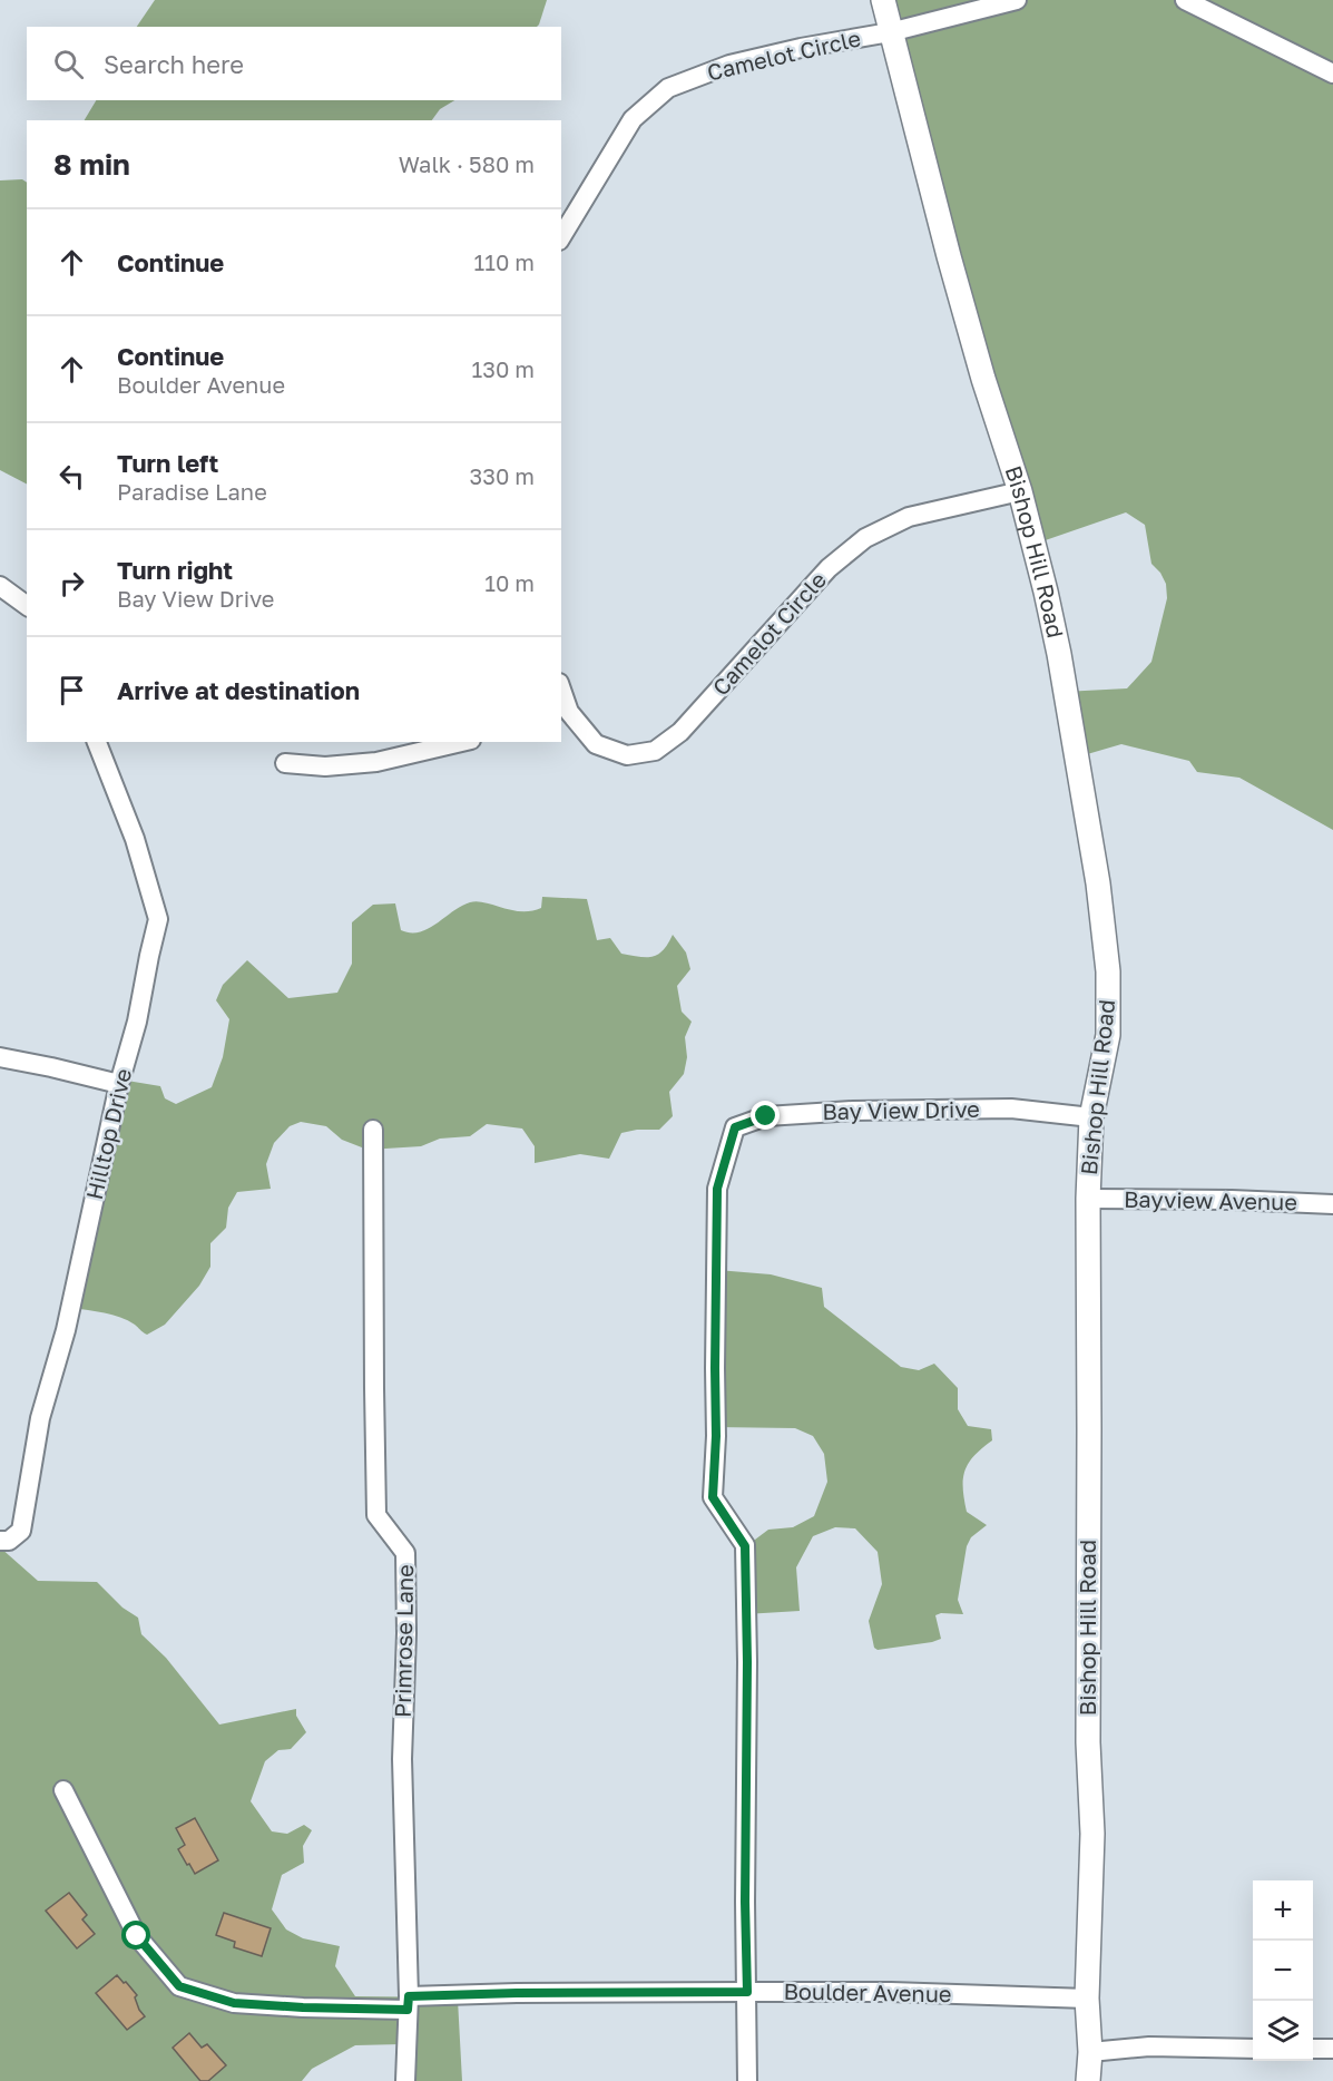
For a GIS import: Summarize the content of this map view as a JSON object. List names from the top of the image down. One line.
{"streets":{"street":["Camelot Circle","Bishop Hill Road","Bay View Drive","Hilltop Drive","Bayview Avenue","Primrose Lane","Boulder Avenue"]},"crossings":[["Camelot Circle","Bishop Hill Road"],["Bishop Hill Road","Bay View Drive"],["Bishop Hill Road","Bayview Avenue"],["Bishop Hill Road","Boulder Avenue"],["Bay View Drive","Boulder Avenue"],["Primrose Lane","Boulder Avenue"]],"page":{"search":"Search here","heading":["8 min","Walk · 580 m"],"list":[["Continue","110 m"],["Continue","Boulder Avenue","130 m"],["Turn left","Paradise Lane","330 m"],["Turn right","Bay View Drive","10 m"],"Arrive at destination"],"map_buttons":["+","−"]}}
